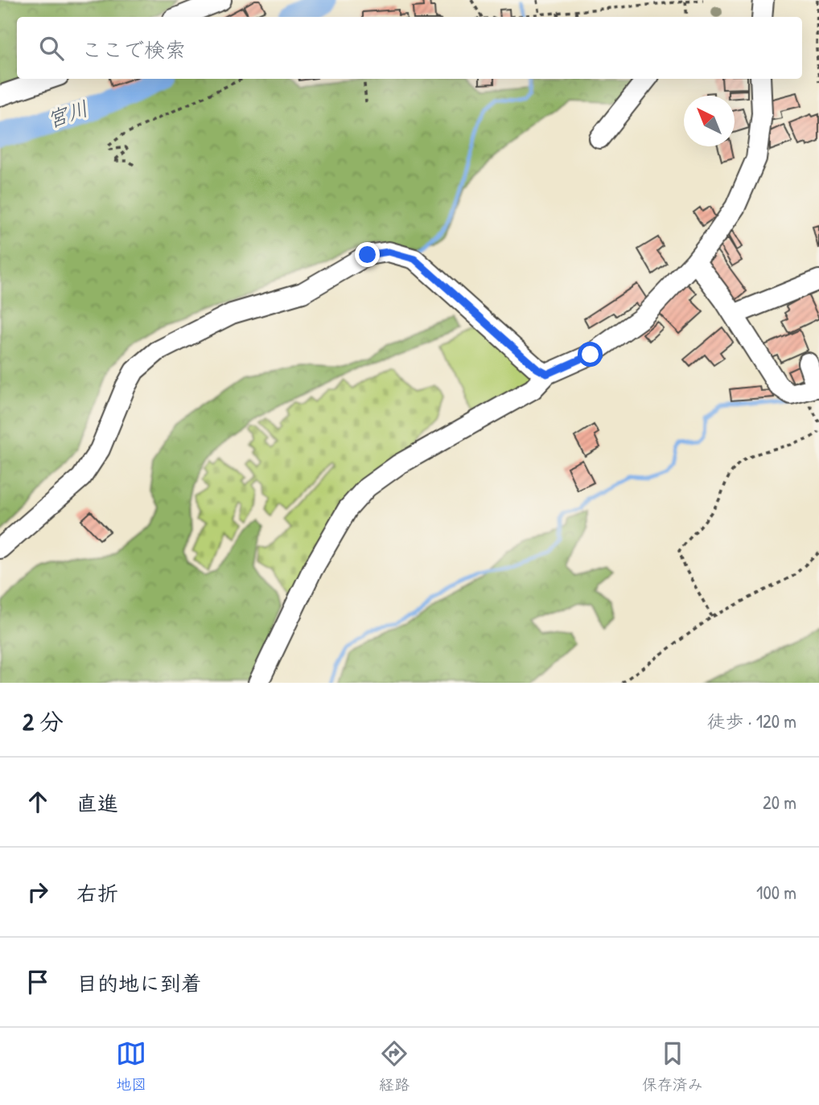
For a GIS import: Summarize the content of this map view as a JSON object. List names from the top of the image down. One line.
{"water":["宮川"],"north":"top left","page":{"search":"ここで検索","heading":["2 分","徒歩 · 120 m"],"list":[["直進","20 m"],["右折","100 m"],"目的地に到着"],"nav":["地図","経路","保存済み"]}}
